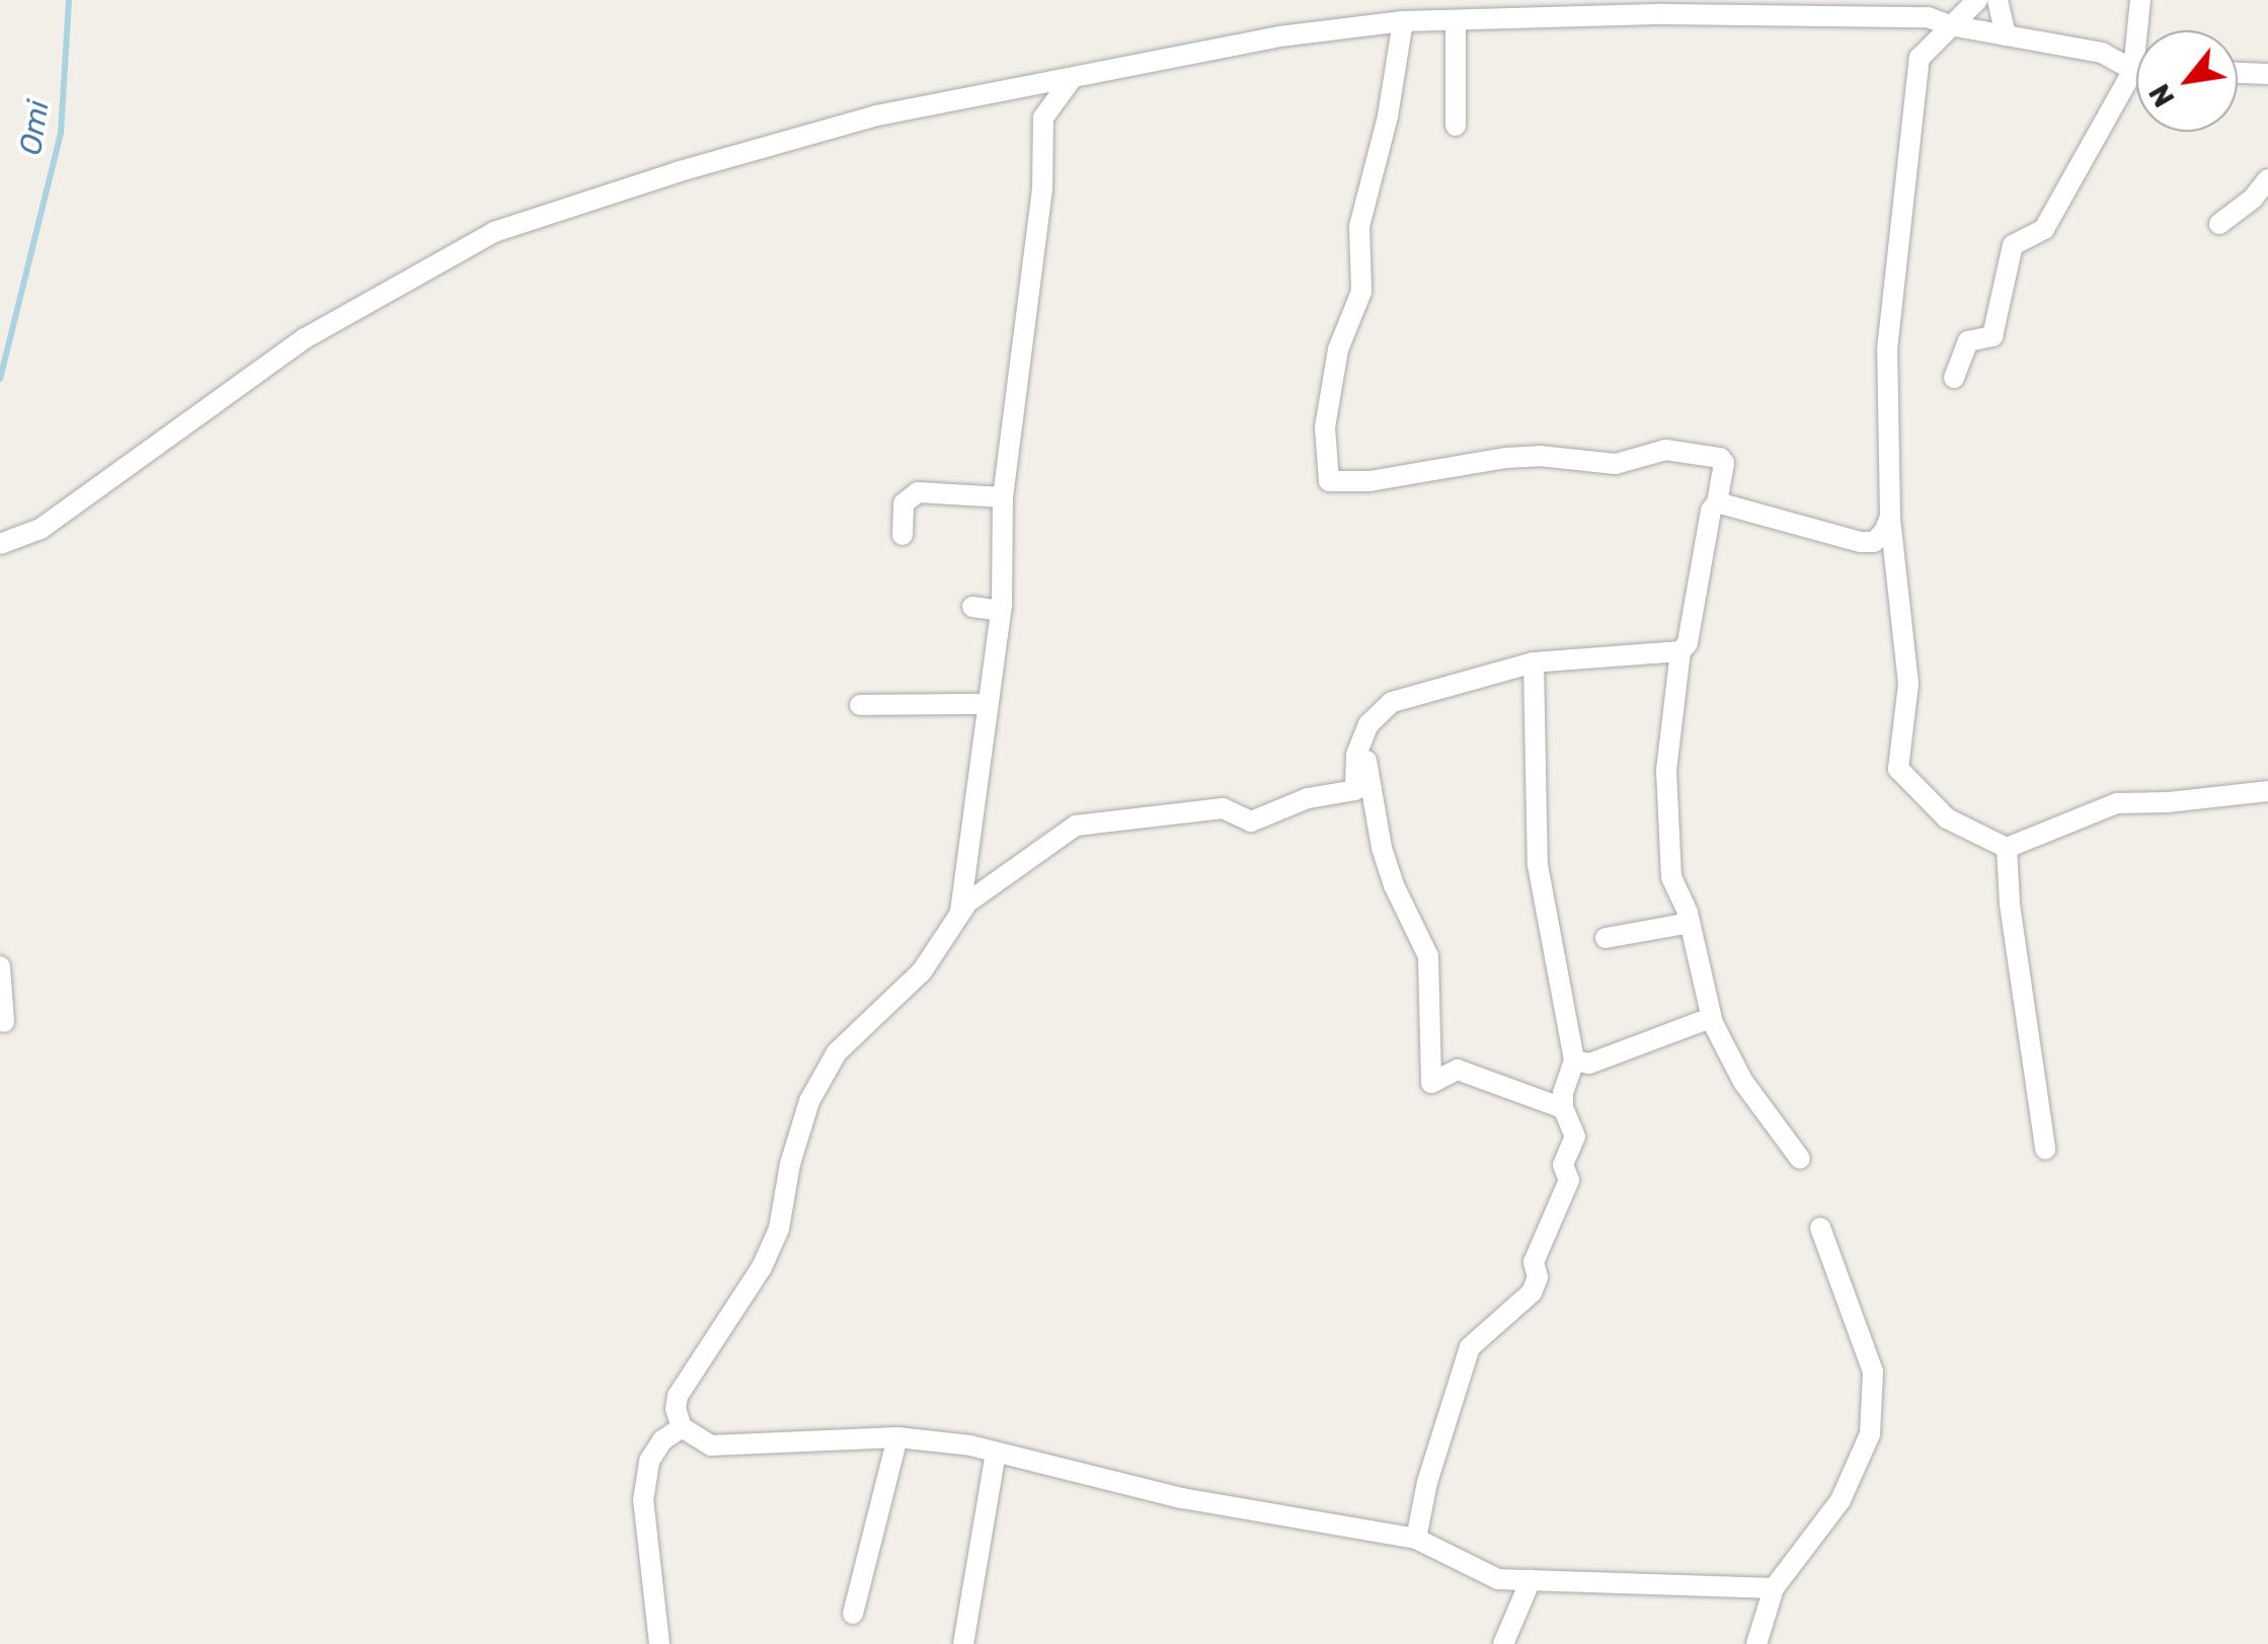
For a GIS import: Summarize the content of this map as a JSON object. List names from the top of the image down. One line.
{"water":["Omi"],"north":"bottom left"}
